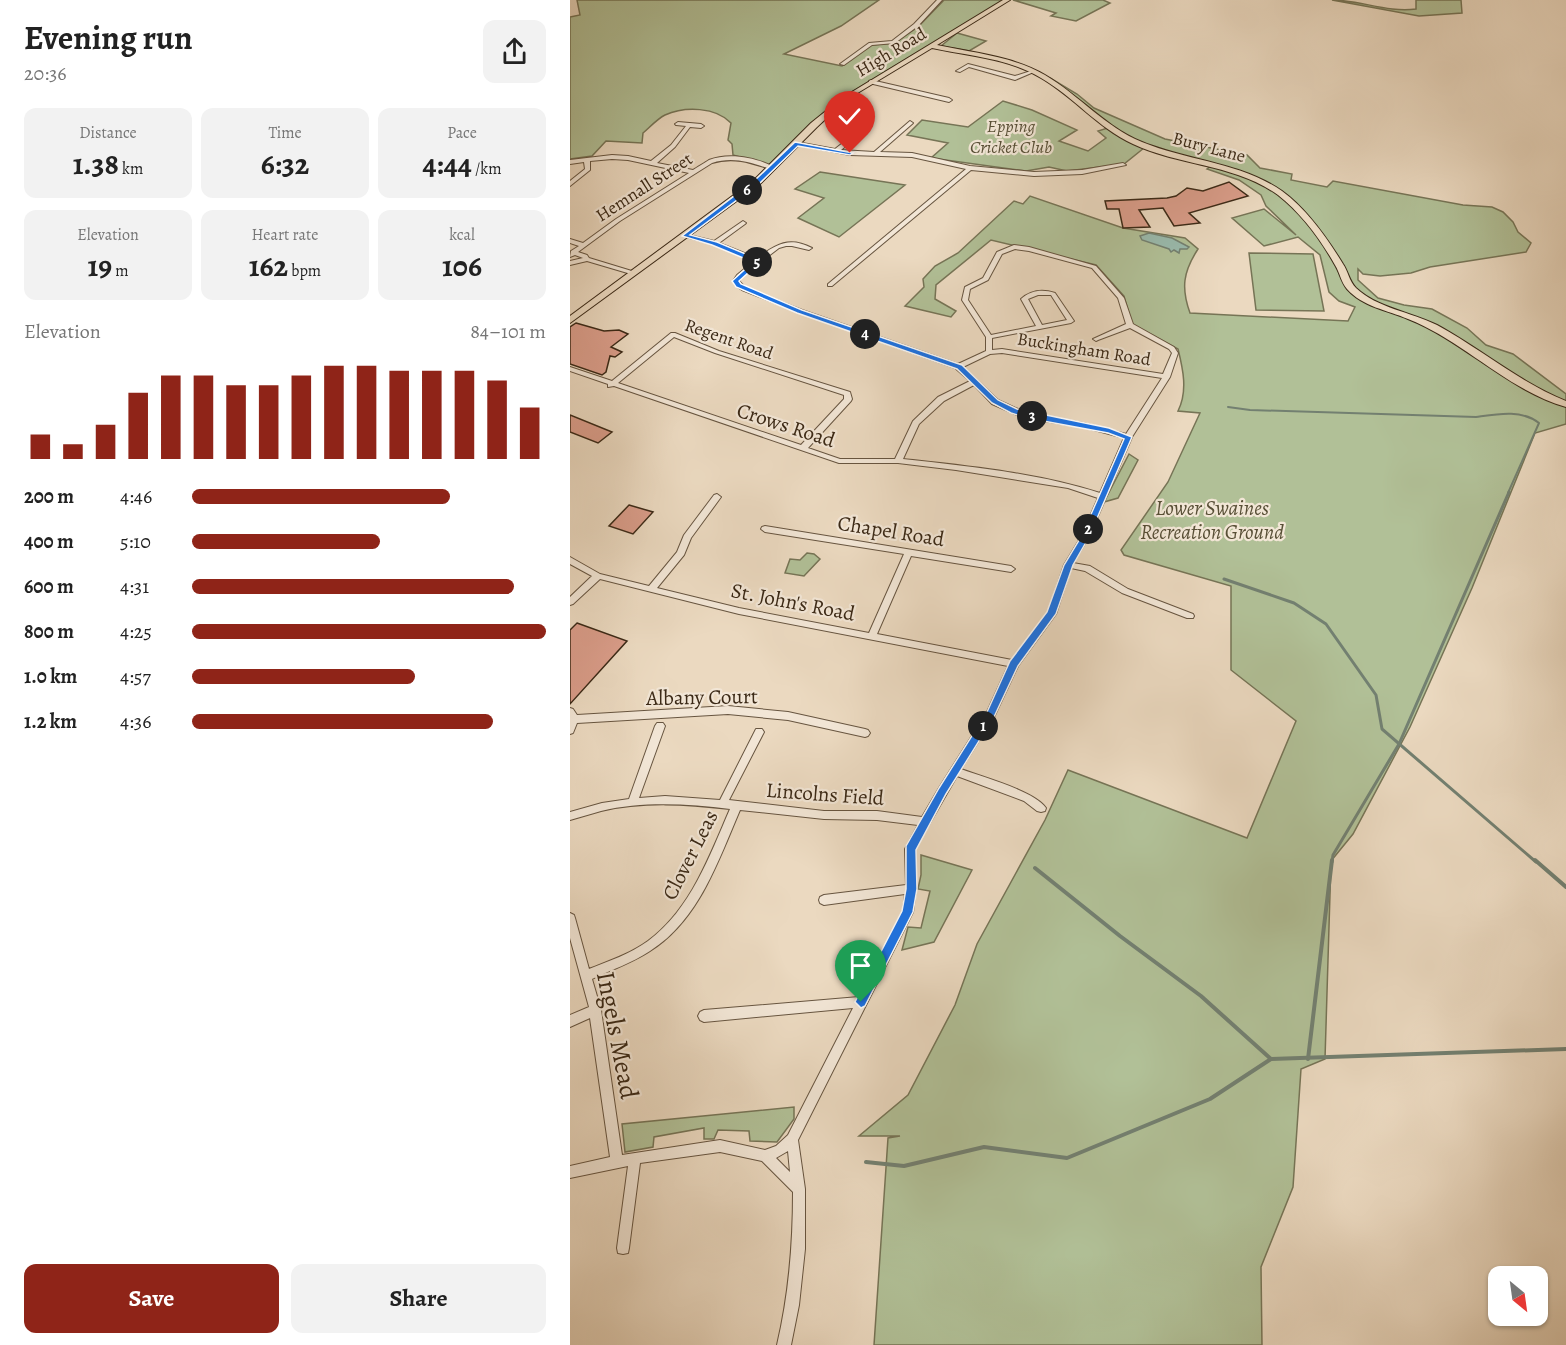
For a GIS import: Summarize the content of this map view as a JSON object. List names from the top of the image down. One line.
{"streets":{"main road":["High Road","Bury Lane"],"street":["Hemnall Street","Regent Road","Buckingham Road","Crows Road","Chapel Road","St. John's Road","Albany Court","Lincolns Field","Clover Leas","Ingels Mead"]},"crossings":[["High Road","Bury Lane"],["High Road","Hemnall Street"],["Regent Road","Crows Road"],["Lincolns Field","Clover Leas"],["Clover Leas","Ingels Mead"]],"parks":["Epping Cricket Club","Lower Swaines Recreation Ground"],"north":"bottom right","page":{"heading":["Evening run","20:36"],"stats":[["Distance","1.38 km"],["Time","6:32"],["Pace","4:44 /km"],["Elevation","19 m"],["Heart rate","162 bpm"],["kcal","106"]],"pins":["6","5","4","3","2","1"],"chart":["Elevation","84–101 m"],"list":[{"name":"200 m","note":"4:46"},{"name":"400 m","note":"5:10"},{"name":"600 m","note":"4:31"},{"name":"800 m","note":"4:25"},{"name":"1.0 km","note":"4:57"},{"name":"1.2 km","note":"4:36"}],"buttons":["Save","Share"]}}
